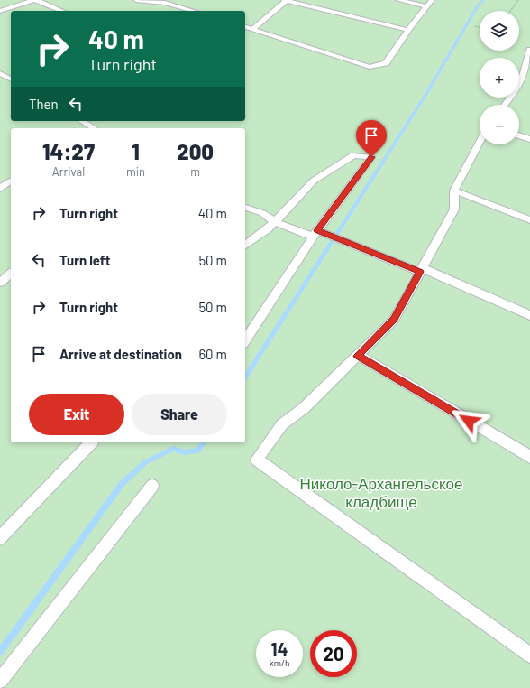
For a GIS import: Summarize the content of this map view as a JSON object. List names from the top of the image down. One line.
{"parks":["Николо-Архангельское кладбище"],"page":{"map_buttons":["+","−"],"turn":["40 m","Turn right"],"then":"Then","eta":["14:27","Arrival","1","min","200","m"],"list":[{"name":"Turn right","value":"40 m"},{"name":"Turn left","value":"50 m"},{"name":"Turn right","value":"50 m"},{"name":"Arrive at destination","value":"60 m"}],"buttons":["Exit","Share"],"speed":"14 km/h","limit":"20"}}
